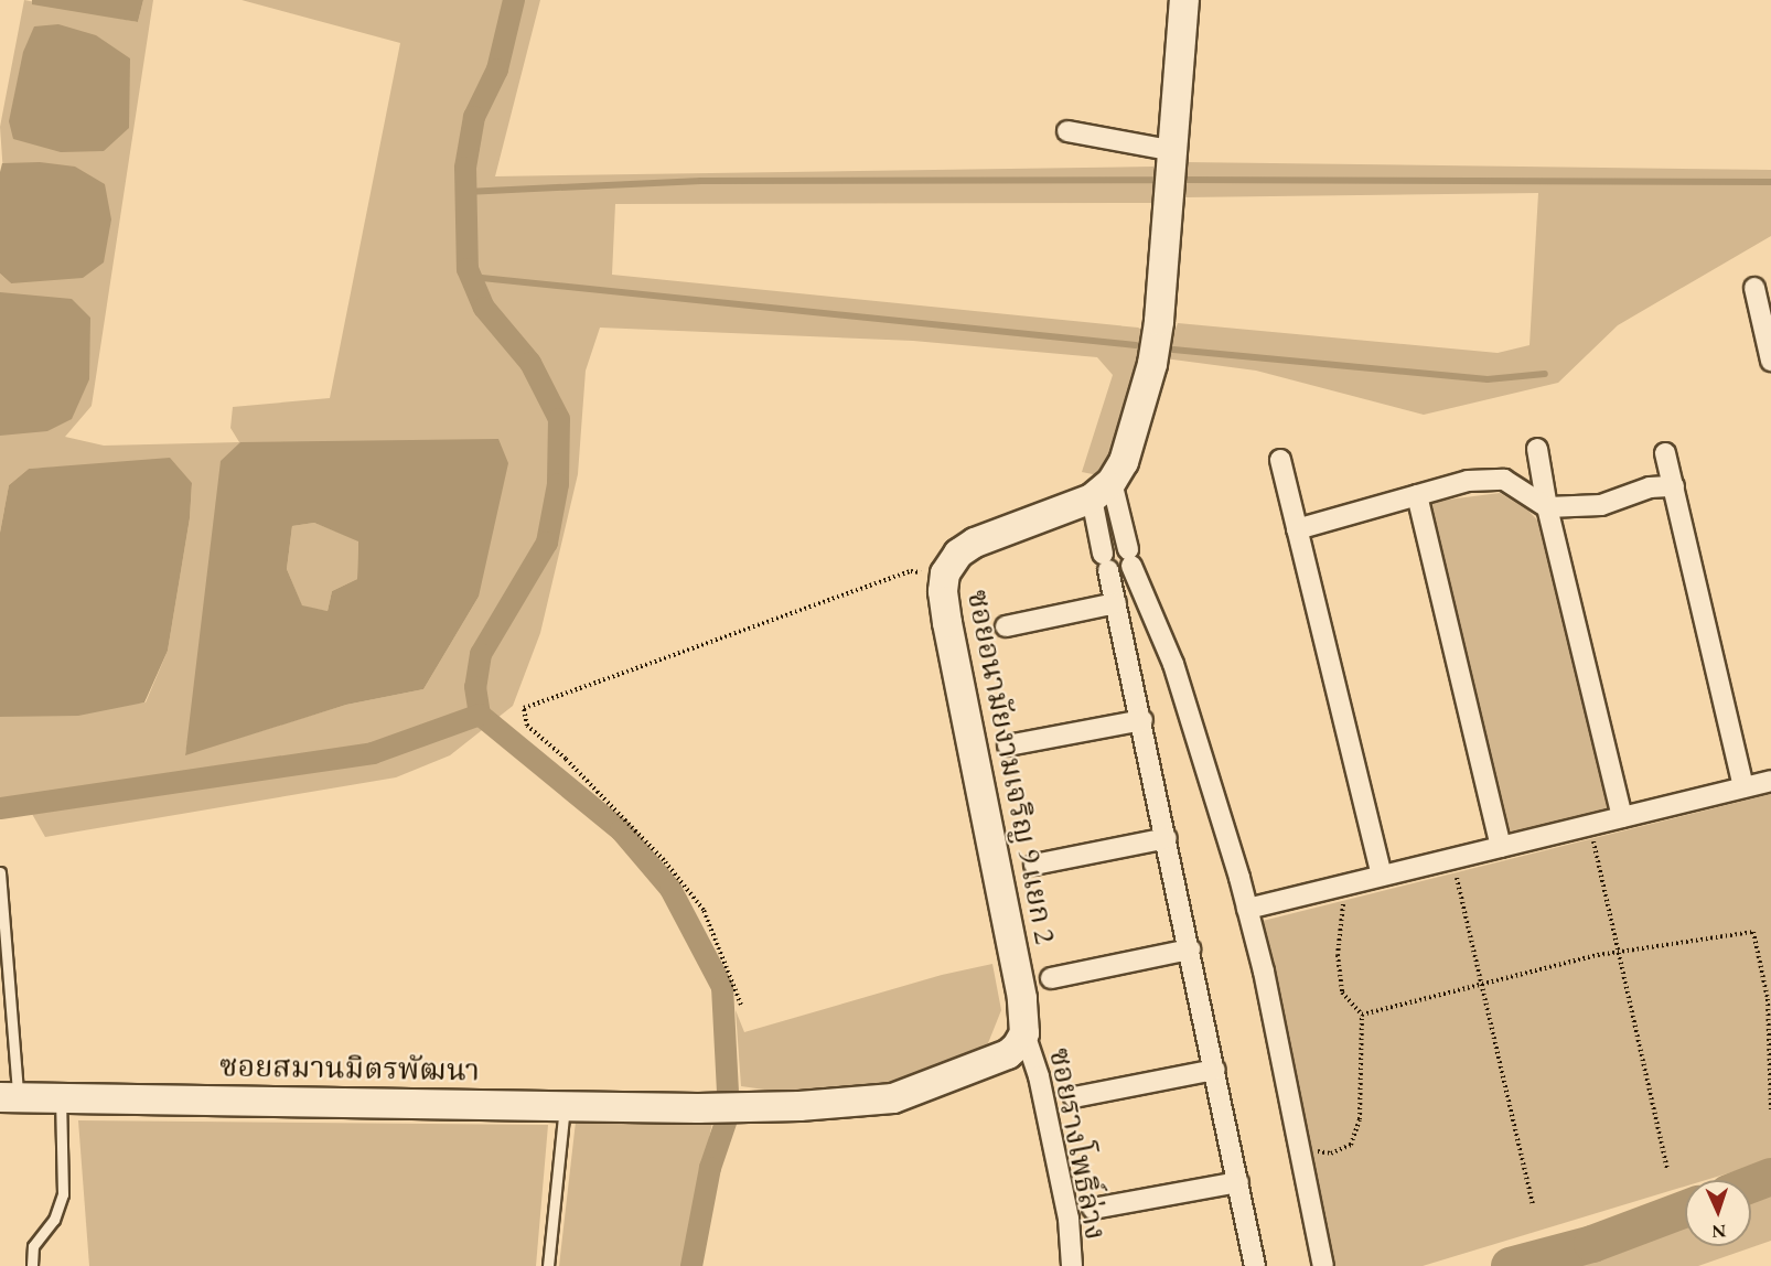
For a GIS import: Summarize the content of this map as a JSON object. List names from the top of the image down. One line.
{"streets":{"street":["ซอยอนามัยงามเจริญ 9 แยก 2","ซอยสมานมิตรพัฒนา","ซอยรางโพธิ์ล่าง"]},"crossings":[["ซอยอนามัยงามเจริญ 9 แยก 2","ซอยสมานมิตรพัฒนา"],["ซอยอนามัยงามเจริญ 9 แยก 2","ซอยรางโพธิ์ล่าง"],["ซอยสมานมิตรพัฒนา","ซอยรางโพธิ์ล่าง"]],"north":"bottom"}
